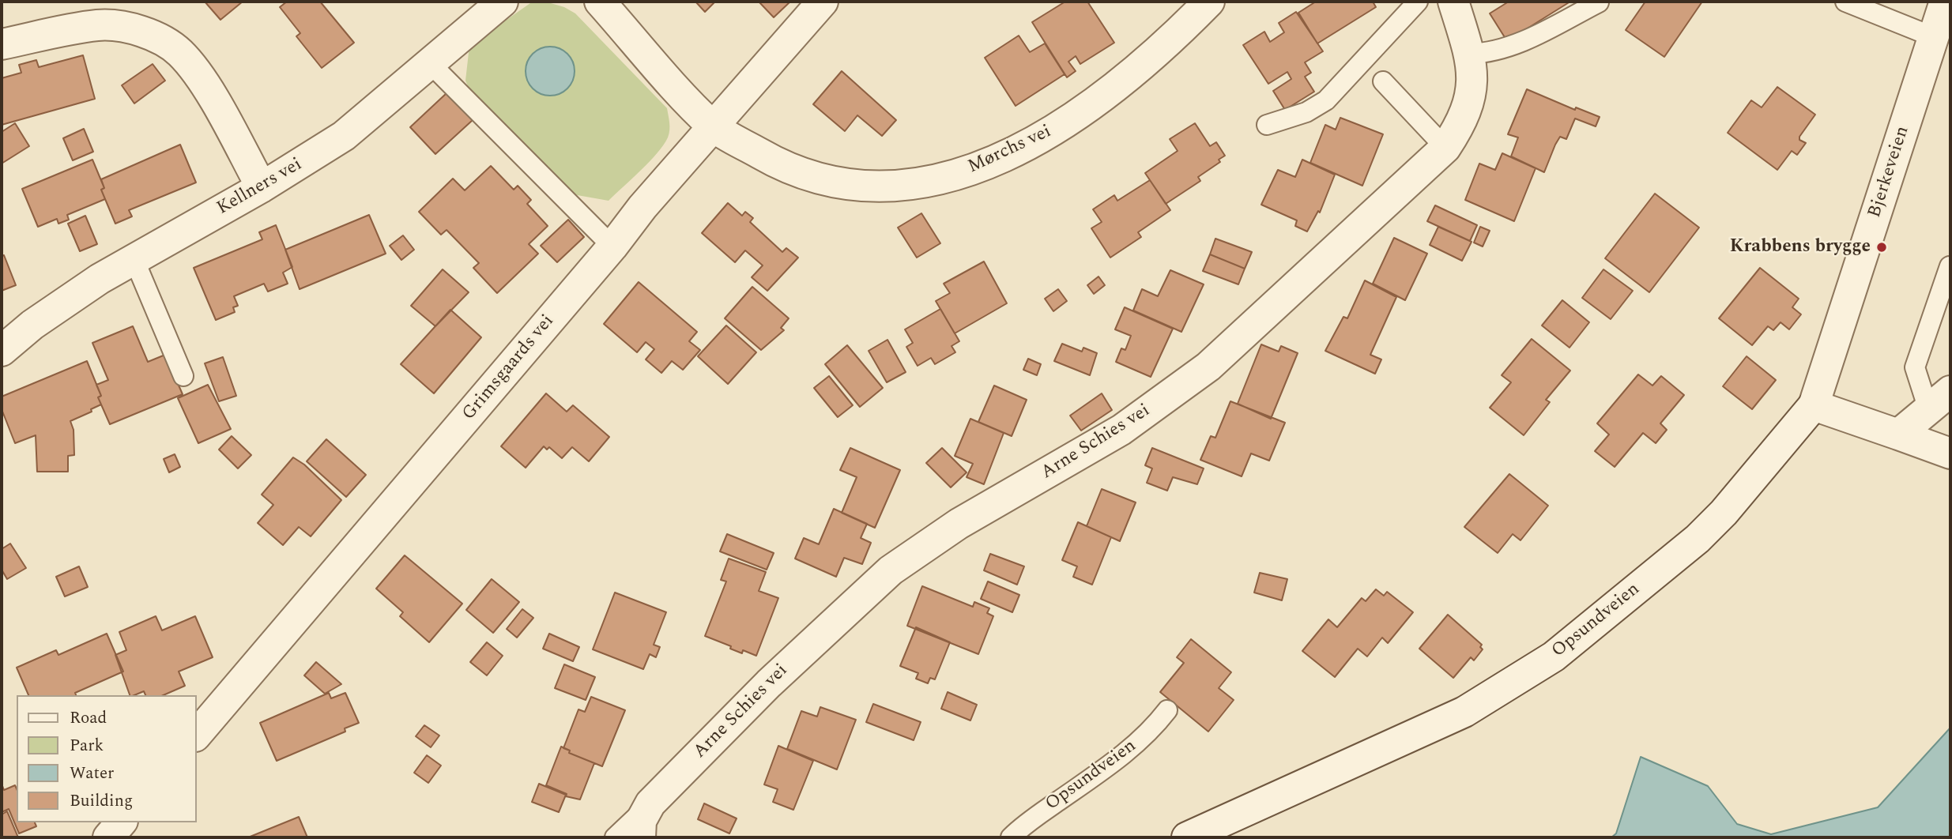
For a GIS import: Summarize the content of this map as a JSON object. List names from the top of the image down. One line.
{"streets":{"street":["Mørchs vei","Bjerkeveien","Kellners vei","Grimsgaards vei","Arne Schies vei","Opsundveien"]},"crossings":[["Mørchs vei","Grimsgaards vei"],["Bjerkeveien","Opsundveien"]],"places":["Krabbens brygge"],"legend":["Road","Park","Water","Building"]}
